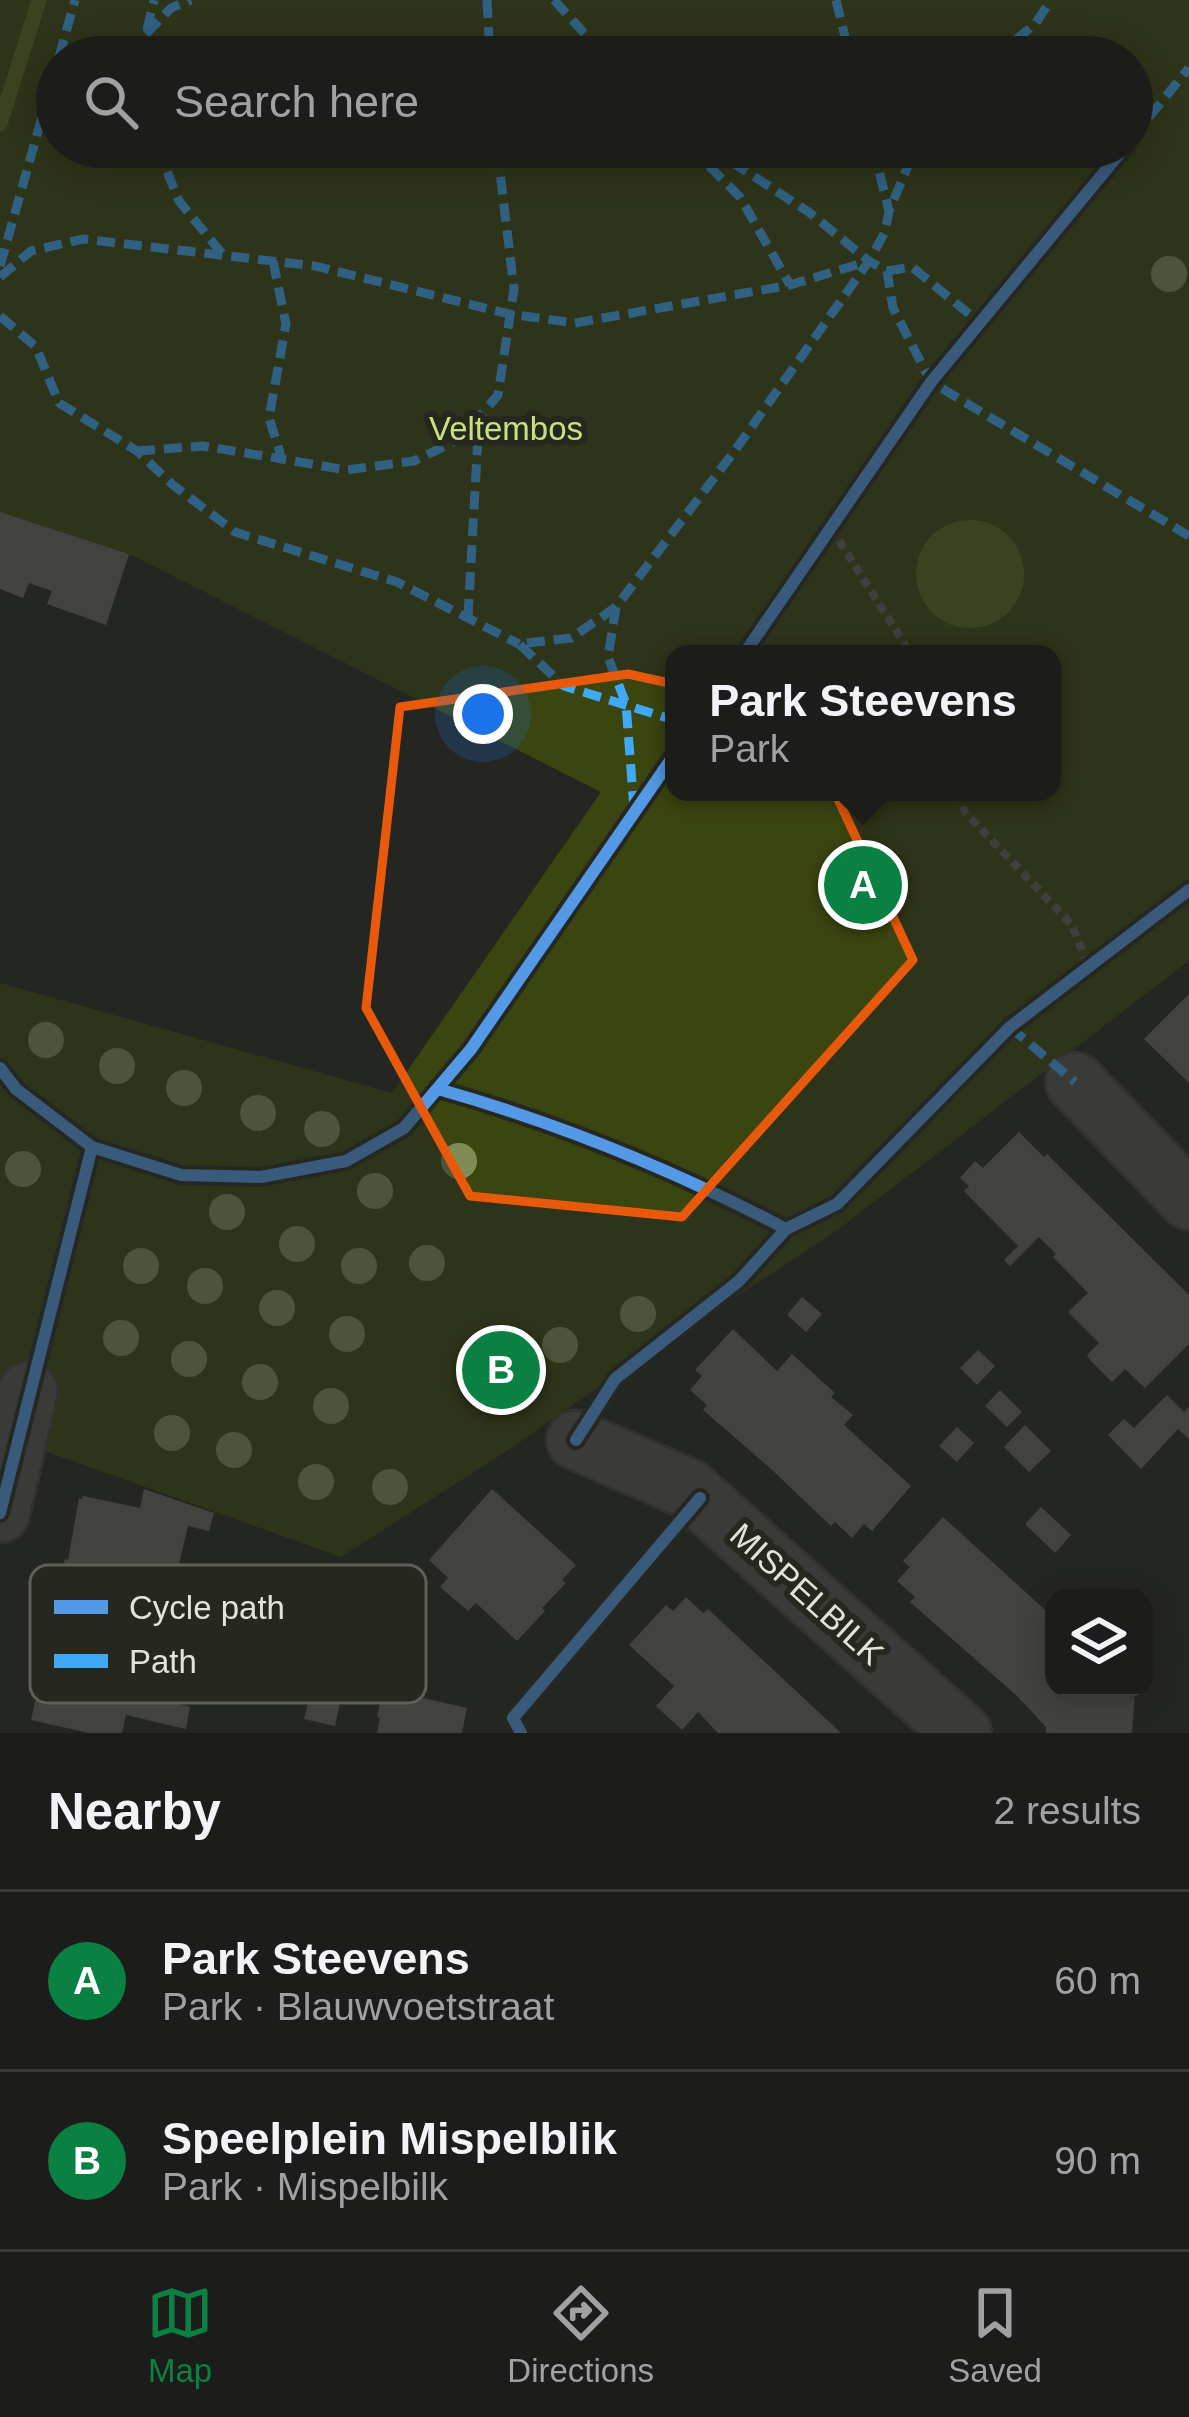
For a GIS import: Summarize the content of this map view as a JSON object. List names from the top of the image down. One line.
{"streets":{"street":["MISPELBILK"]},"parks":["Veltembos"],"legend":["Cycle path","Path"],"page":{"search":"Search here","popup":["Park Steevens","Park"],"pins":["A","B"],"heading":["Nearby","2 results"],"list":[{"mark":"A","name":"Park Steevens","note":"Park · Blauwvoetstraat","value":"60 m"},{"mark":"B","name":"Speelplein Mispelblik","note":"Park · Mispelbilk","value":"90 m"}],"nav":["Map","Directions","Saved"]}}
